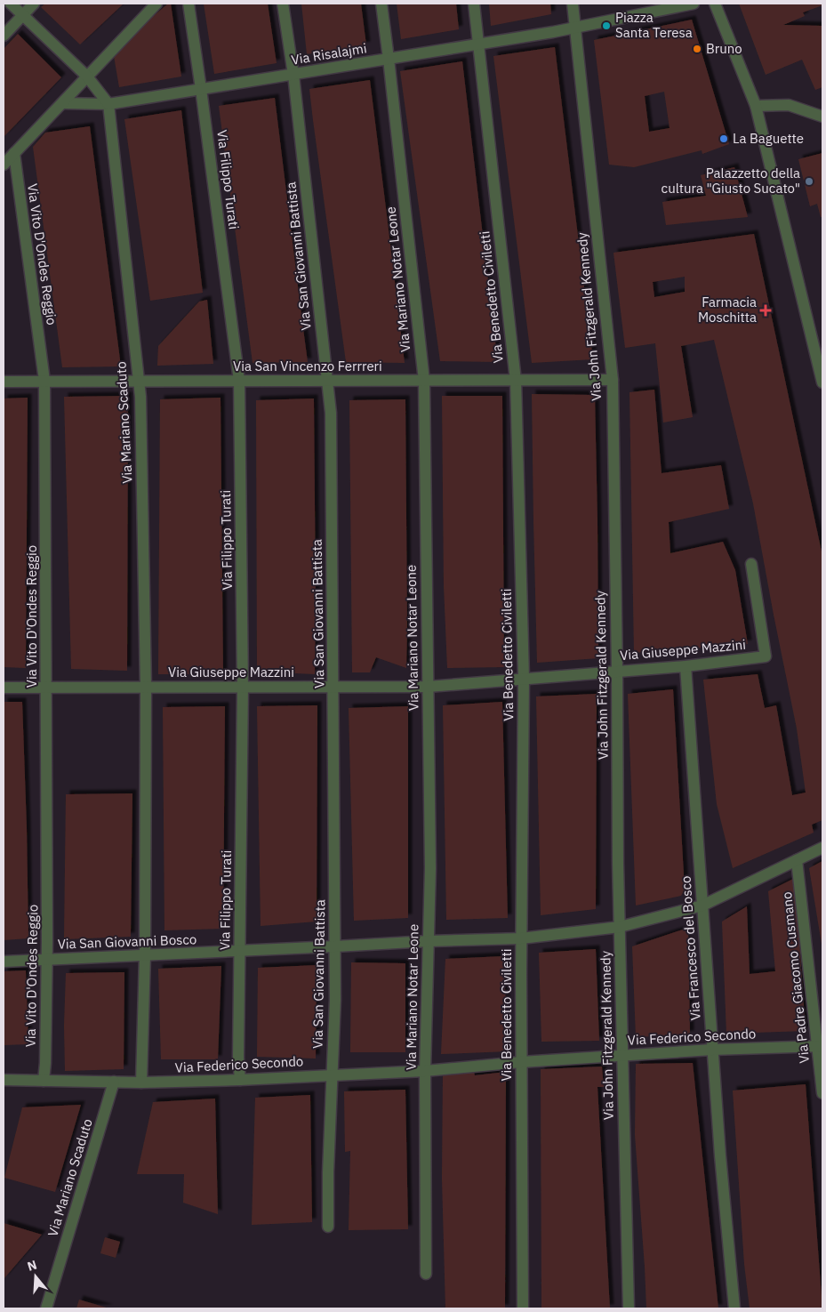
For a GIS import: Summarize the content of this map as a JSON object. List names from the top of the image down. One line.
{"streets":{"street":["Via Risalajmi","Via Filippo Turati","Via Vito D'Ondes Reggio","Via San Giovanni Battista","Via Mariano Notar Leone","Via Benedetto Civiletti","Via John Fitzgerald Kennedy","Via San Vincenzo Ferrreri","Via Mariano Scaduto","Via Giuseppe Mazzini","Via San Giovanni Bosco","Via Francesco del Bosco","Via Padre Giacomo Cusmano","Via Federico Secondo"]},"crossings":[["Via Risalajmi","Via Filippo Turati"],["Via Risalajmi","Via San Giovanni Battista"],["Via Risalajmi","Via Mariano Notar Leone"],["Via Risalajmi","Via Benedetto Civiletti"],["Via Risalajmi","Via John Fitzgerald Kennedy"],["Via Risalajmi","Via Mariano Scaduto"],["Via Filippo Turati","Via San Vincenzo Ferrreri"],["Via Filippo Turati","Via Giuseppe Mazzini"],["Via Filippo Turati","Via San Giovanni Bosco"],["Via Filippo Turati","Via Federico Secondo"],["Via Vito D'Ondes Reggio","Via San Vincenzo Ferrreri"],["Via Vito D'Ondes Reggio","Via Giuseppe Mazzini"],["Via Vito D'Ondes Reggio","Via San Giovanni Bosco"],["Via Vito D'Ondes Reggio","Via Federico Secondo"],["Via San Giovanni Battista","Via San Vincenzo Ferrreri"],["Via San Giovanni Battista","Via Giuseppe Mazzini"],["Via San Giovanni Battista","Via San Giovanni Bosco"],["Via San Giovanni Battista","Via Federico Secondo"],["Via Mariano Notar Leone","Via San Vincenzo Ferrreri"],["Via Mariano Notar Leone","Via Giuseppe Mazzini"],["Via Mariano Notar Leone","Via San Giovanni Bosco"],["Via Mariano Notar Leone","Via Federico Secondo"],["Via Benedetto Civiletti","Via San Vincenzo Ferrreri"],["Via Benedetto Civiletti","Via Giuseppe Mazzini"],["Via Benedetto Civiletti","Via San Giovanni Bosco"],["Via Benedetto Civiletti","Via Federico Secondo"],["Via John Fitzgerald Kennedy","Via San Vincenzo Ferrreri"],["Via John Fitzgerald Kennedy","Via Giuseppe Mazzini"],["Via John Fitzgerald Kennedy","Via San Giovanni Bosco"],["Via John Fitzgerald Kennedy","Via Federico Secondo"],["Via San Vincenzo Ferrreri","Via Mariano Scaduto"],["Via Mariano Scaduto","Via Giuseppe Mazzini"],["Via Mariano Scaduto","Via San Giovanni Bosco"],["Via Mariano Scaduto","Via Federico Secondo"],["Via Giuseppe Mazzini","Via Francesco del Bosco"],["Via San Giovanni Bosco","Via Francesco del Bosco"],["Via San Giovanni Bosco","Via Padre Giacomo Cusmano"],["Via Francesco del Bosco","Via Federico Secondo"],["Via Padre Giacomo Cusmano","Via Federico Secondo"]],"places":{"other":["Piazza Santa Teresa","Bruno","La Baguette","Palazzetto della cultura \"Giusto Sucato\""],"health":["Farmacia Moschitta"]},"north":"top"}
